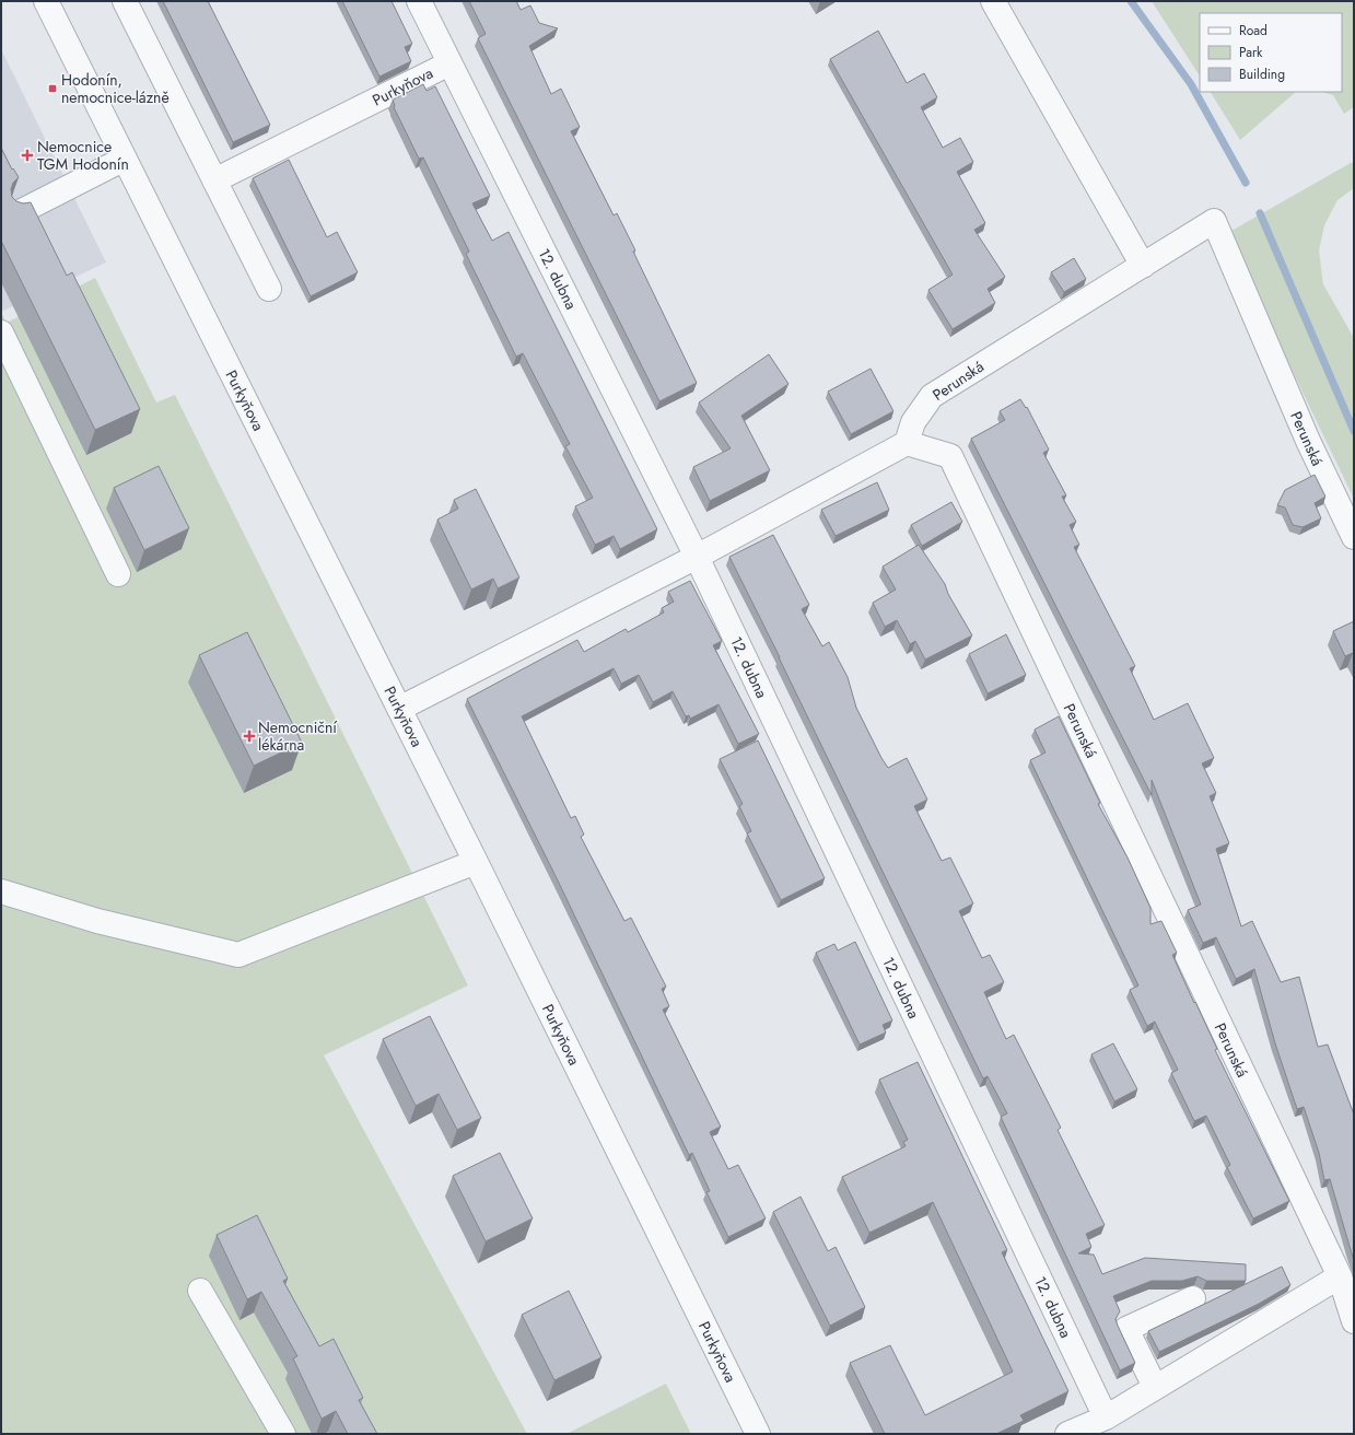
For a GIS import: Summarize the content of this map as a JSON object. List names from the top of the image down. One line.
{"streets":{"street":["Purkyňova","12. dubna","Perunská"]},"crossings":[["Purkyňova","12. dubna"]],"places":{"transit":["Hodonín, nemocnice-lázně"],"health":["Nemocnice TGM Hodonín","Nemocniční lékárna"]},"legend":["Road","Park","Building"]}
